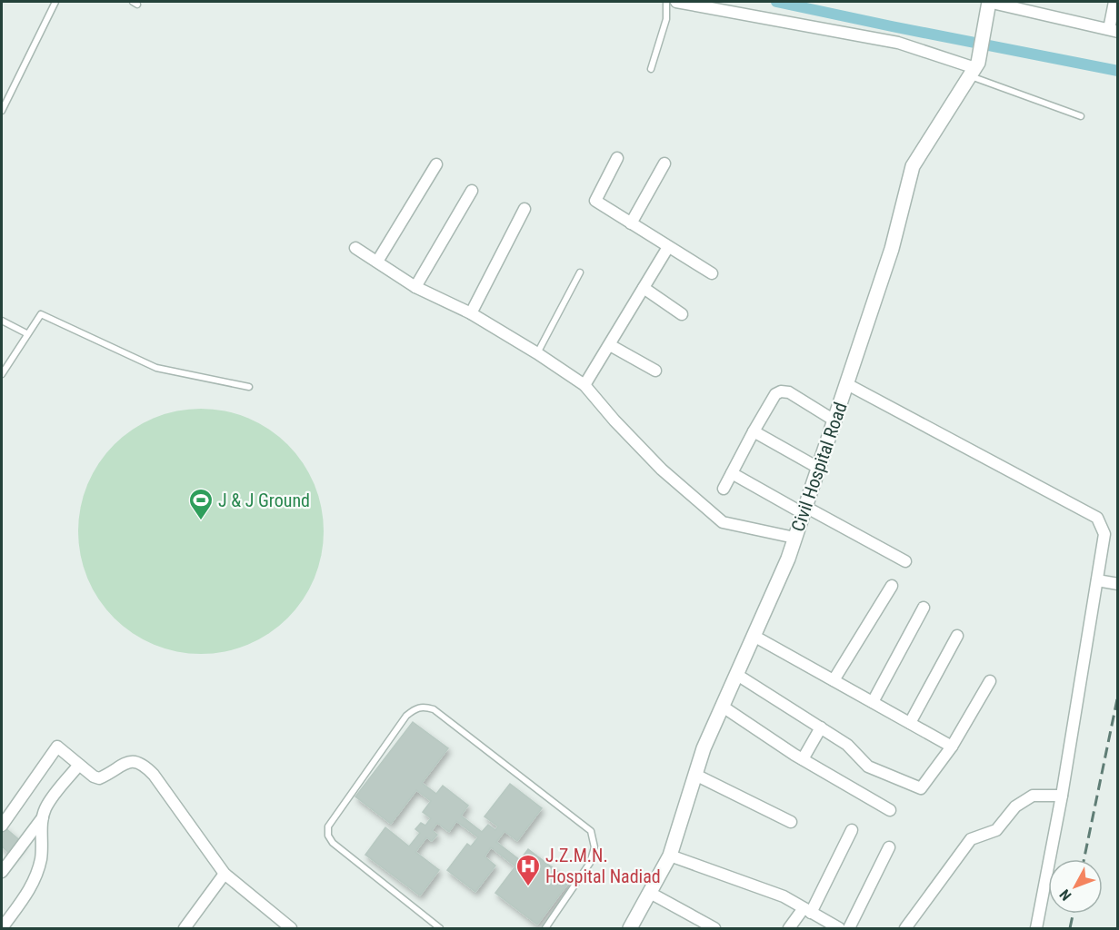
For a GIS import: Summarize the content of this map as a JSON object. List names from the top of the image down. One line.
{"streets":{"street":["Civil Hospital Road"]},"places":{"sports":["J & J Ground"],"hospital":["J.Z.M.N. Hospital Nadiad"]},"north":"bottom left"}
